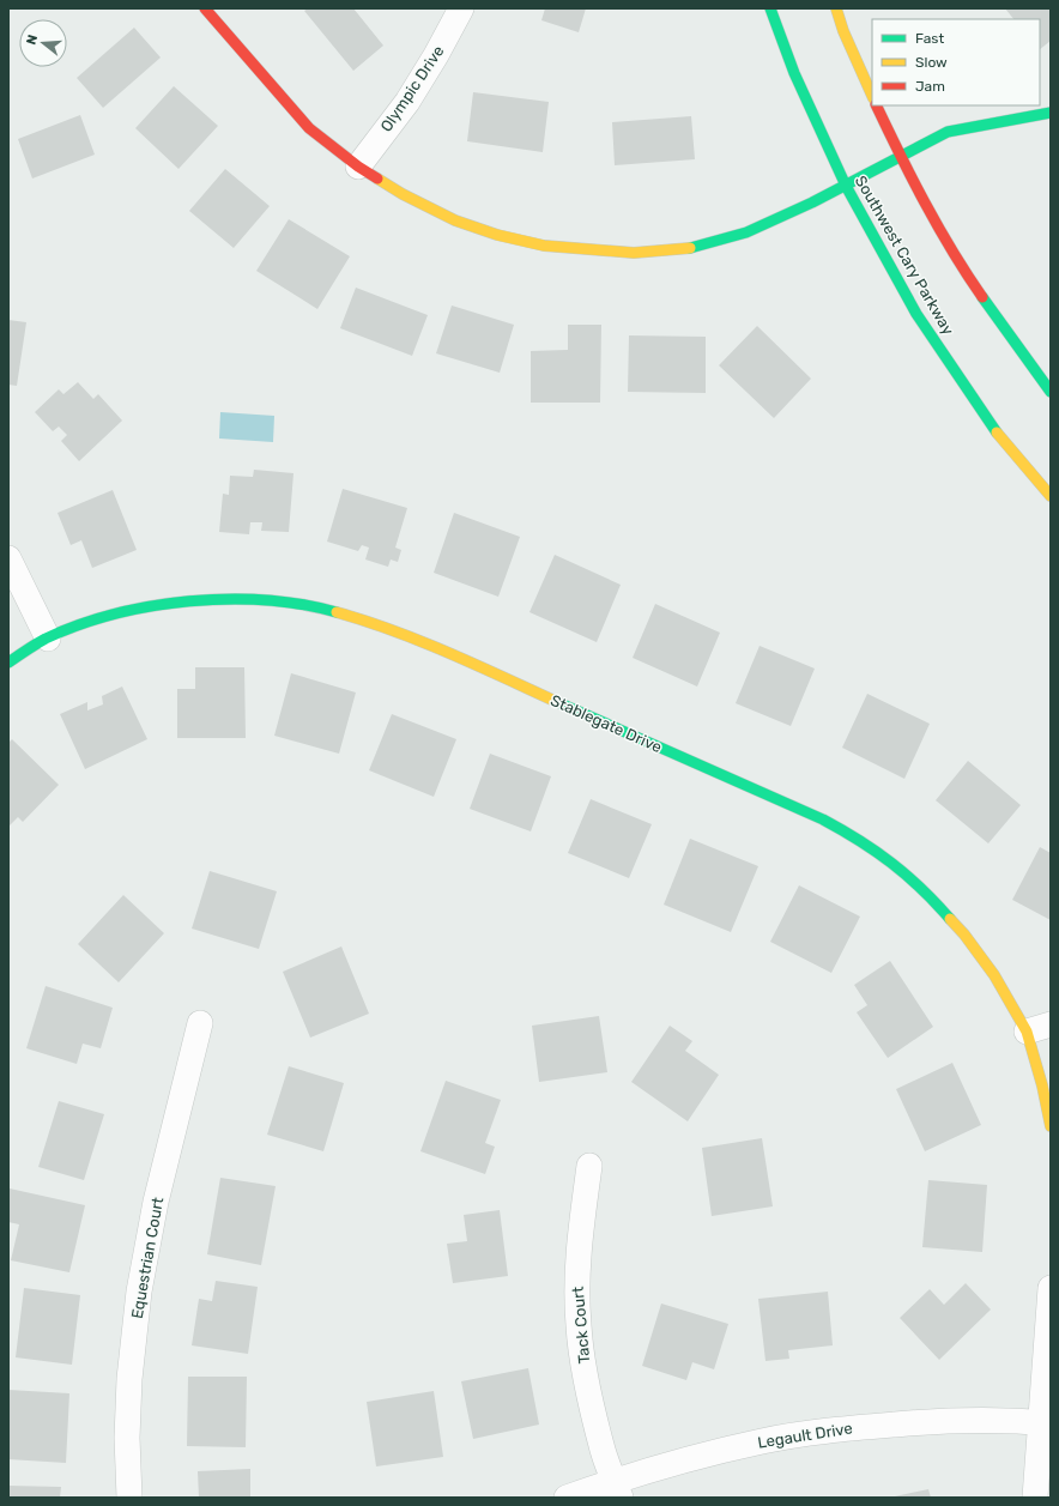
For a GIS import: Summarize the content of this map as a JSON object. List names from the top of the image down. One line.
{"streets":{"street":["Olympic Drive","Southwest Cary Parkway","Stablegate Drive","Equestrian Court","Tack Court","Legault Drive"]},"crossings":[["Tack Court","Legault Drive"]],"legend":["Fast","Slow","Jam"],"north":"left"}
